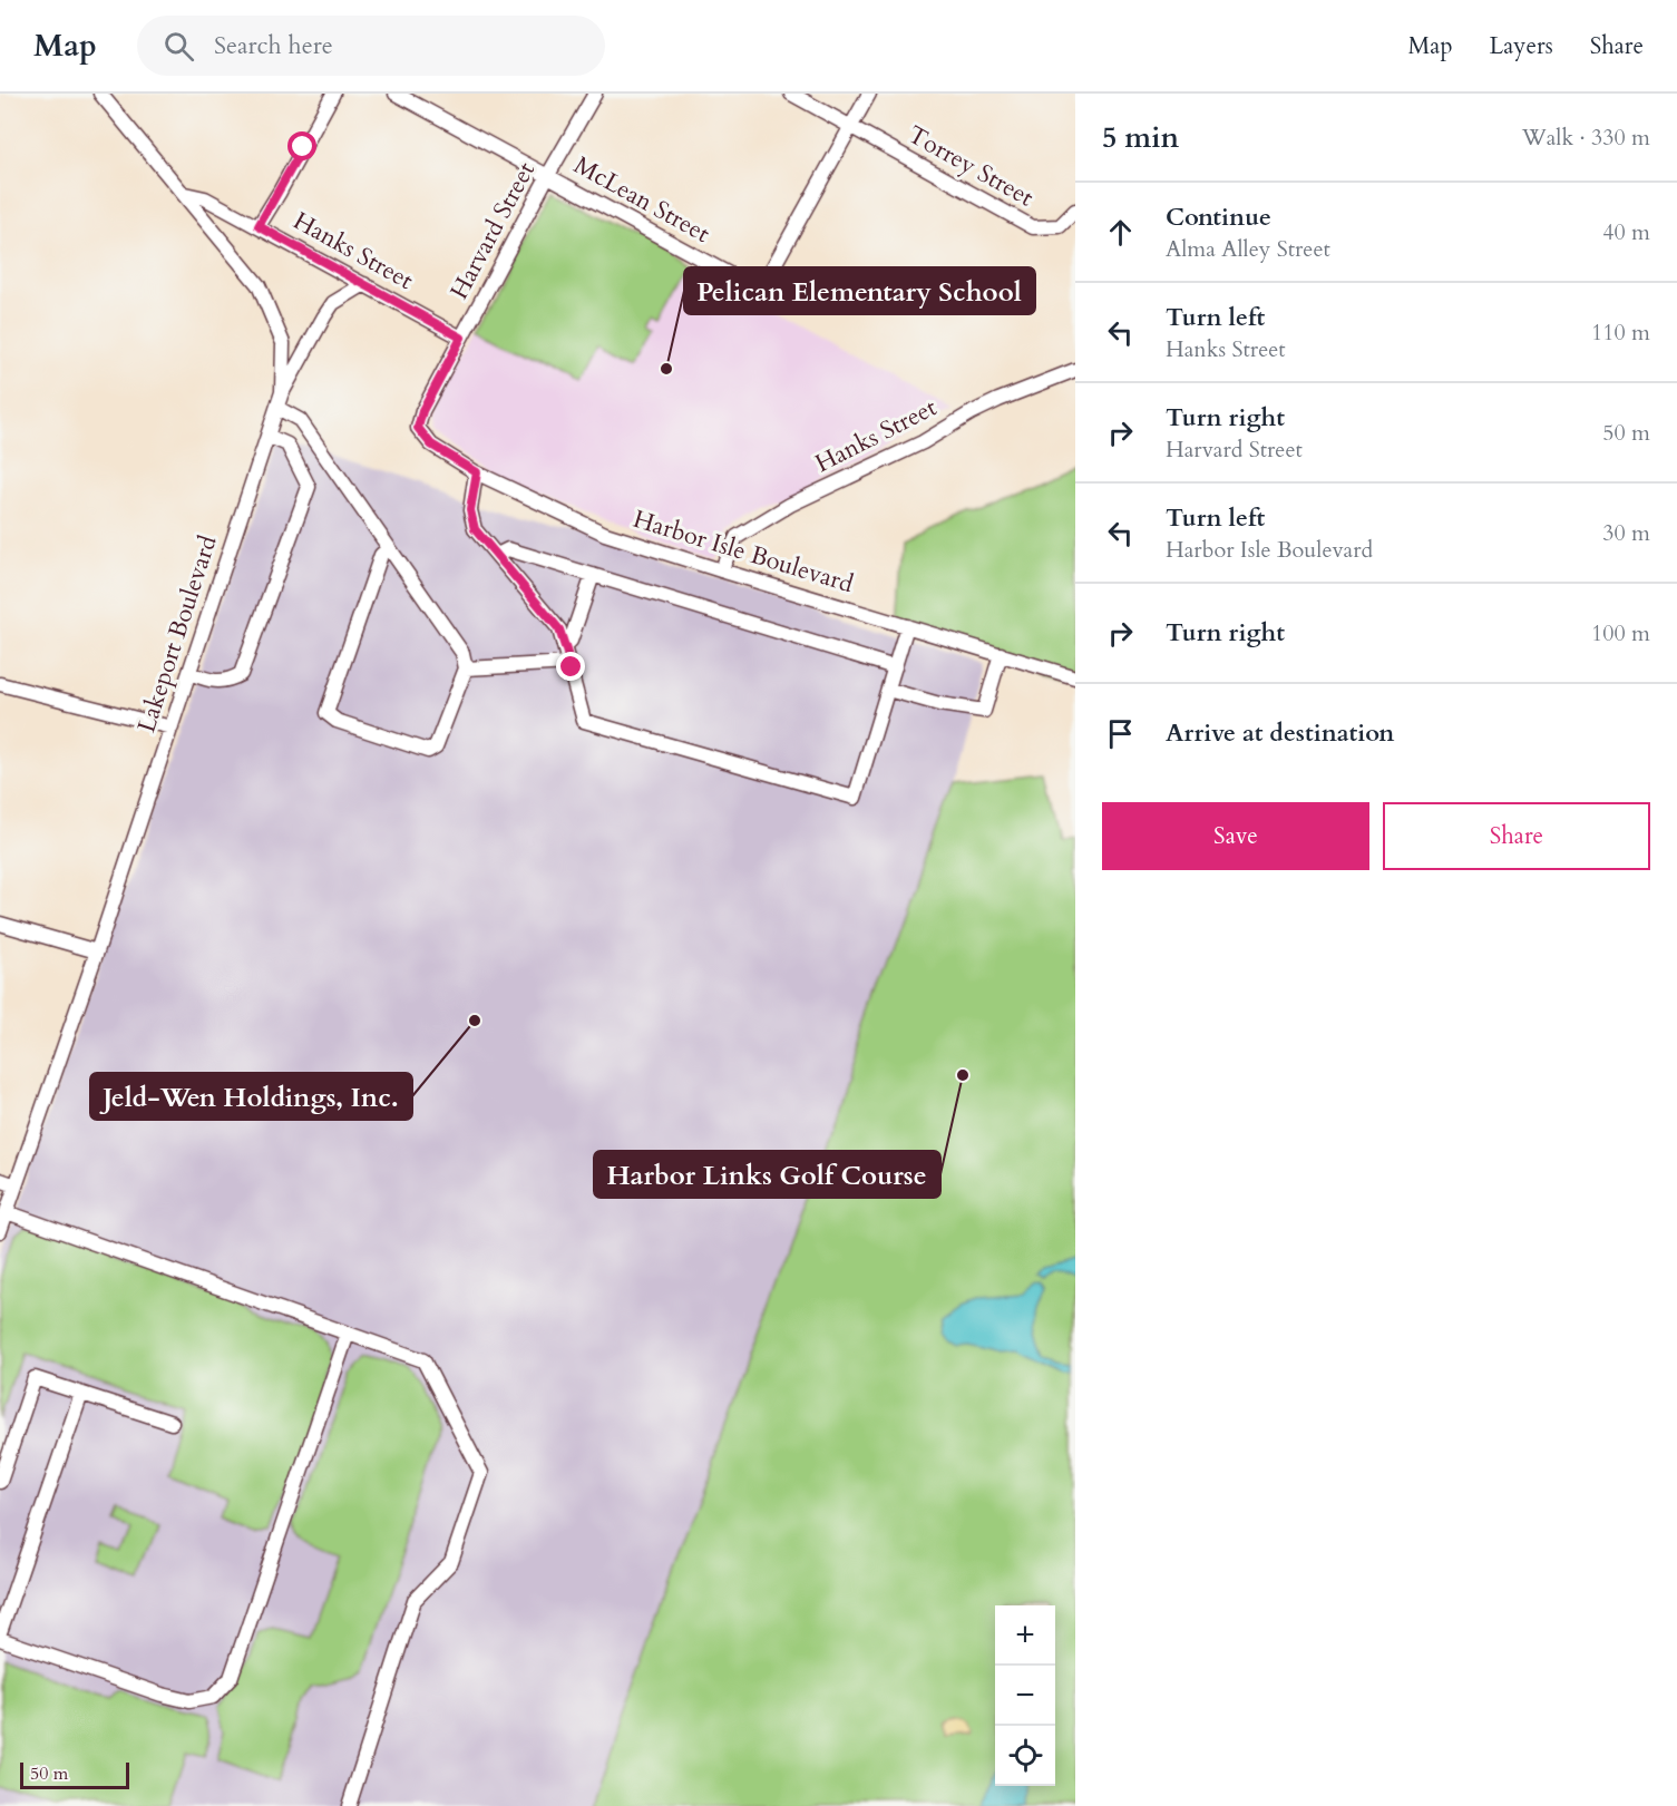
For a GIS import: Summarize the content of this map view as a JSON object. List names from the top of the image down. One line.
{"streets":{"street":["Torrey Street","McLean Street","Harvard Street","Hanks Street","Harbor Isle Boulevard","Lakeport Boulevard"]},"crossings":[["Torrey Street","McLean Street"],["McLean Street","Harvard Street"],["Harvard Street","Hanks Street"],["Harvard Street","Harbor Isle Boulevard"],["Hanks Street","Harbor Isle Boulevard"],["Hanks Street","Lakeport Boulevard"]],"places":["Pelican Elementary School","Jeld-Wen Holdings, Inc.","Harbor Links Golf Course"],"scale_bar":"50 m","page":{"header":"Map","search":"Search here","nav":["Map","Layers","Share"],"heading":["5 min","Walk · 330 m"],"list":[["Continue","Alma Alley Street","40 m"],["Turn left","Hanks Street","110 m"],["Turn right","Harvard Street","50 m"],["Turn left","Harbor Isle Boulevard","30 m"],["Turn right","100 m"],"Arrive at destination"],"buttons":["Save","Share"],"map_buttons":["+","−"],"scale":"50 m"}}
